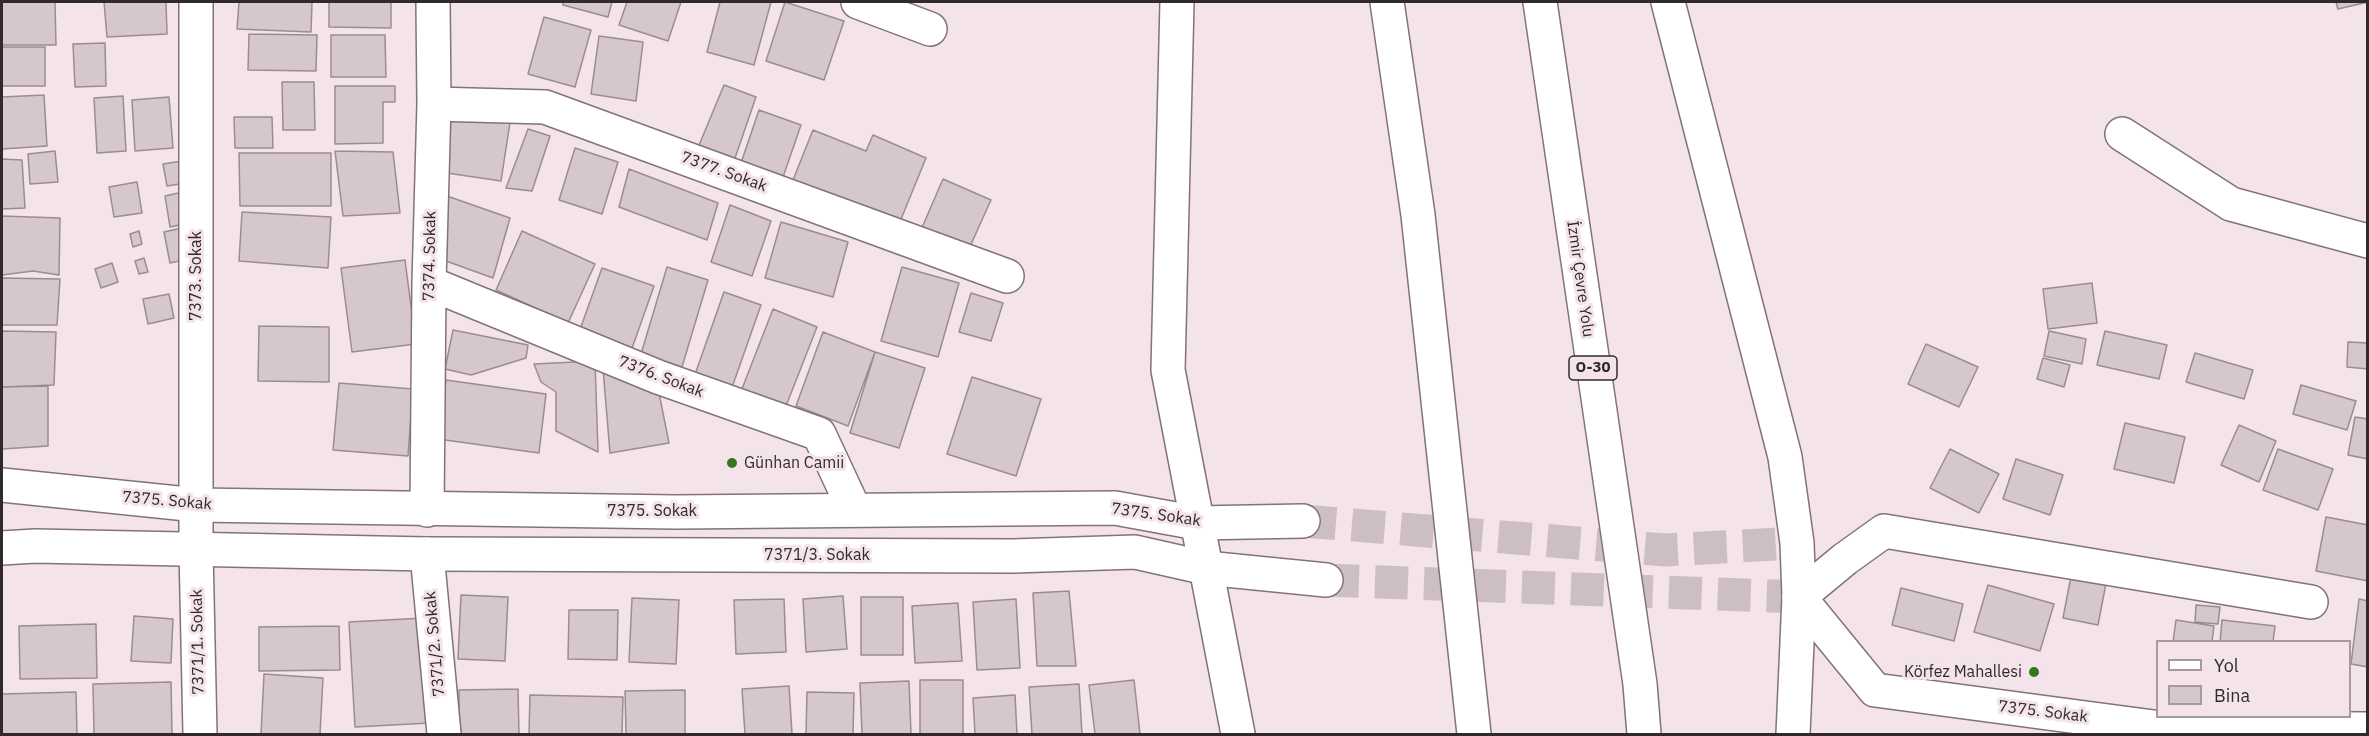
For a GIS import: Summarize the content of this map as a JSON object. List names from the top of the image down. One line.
{"streets":{"main road":["7377. Sokak","7374. Sokak","7373. Sokak","İzmir Çevre Yolu","O-30","7376. Sokak","7375. Sokak","7371/3. Sokak","7371/1. Sokak","7371/2. Sokak"]},"crossings":[["7377. Sokak","7374. Sokak"],["7374. Sokak","7376. Sokak"],["7374. Sokak","7375. Sokak"],["7373. Sokak","7375. Sokak"],["7373. Sokak","7371/1. Sokak"],["7376. Sokak","7375. Sokak"],["7371/3. Sokak","7371/2. Sokak"]],"places":["Günhan Camii","Körfez Mahallesi"],"legend":["Yol","Bina"]}
